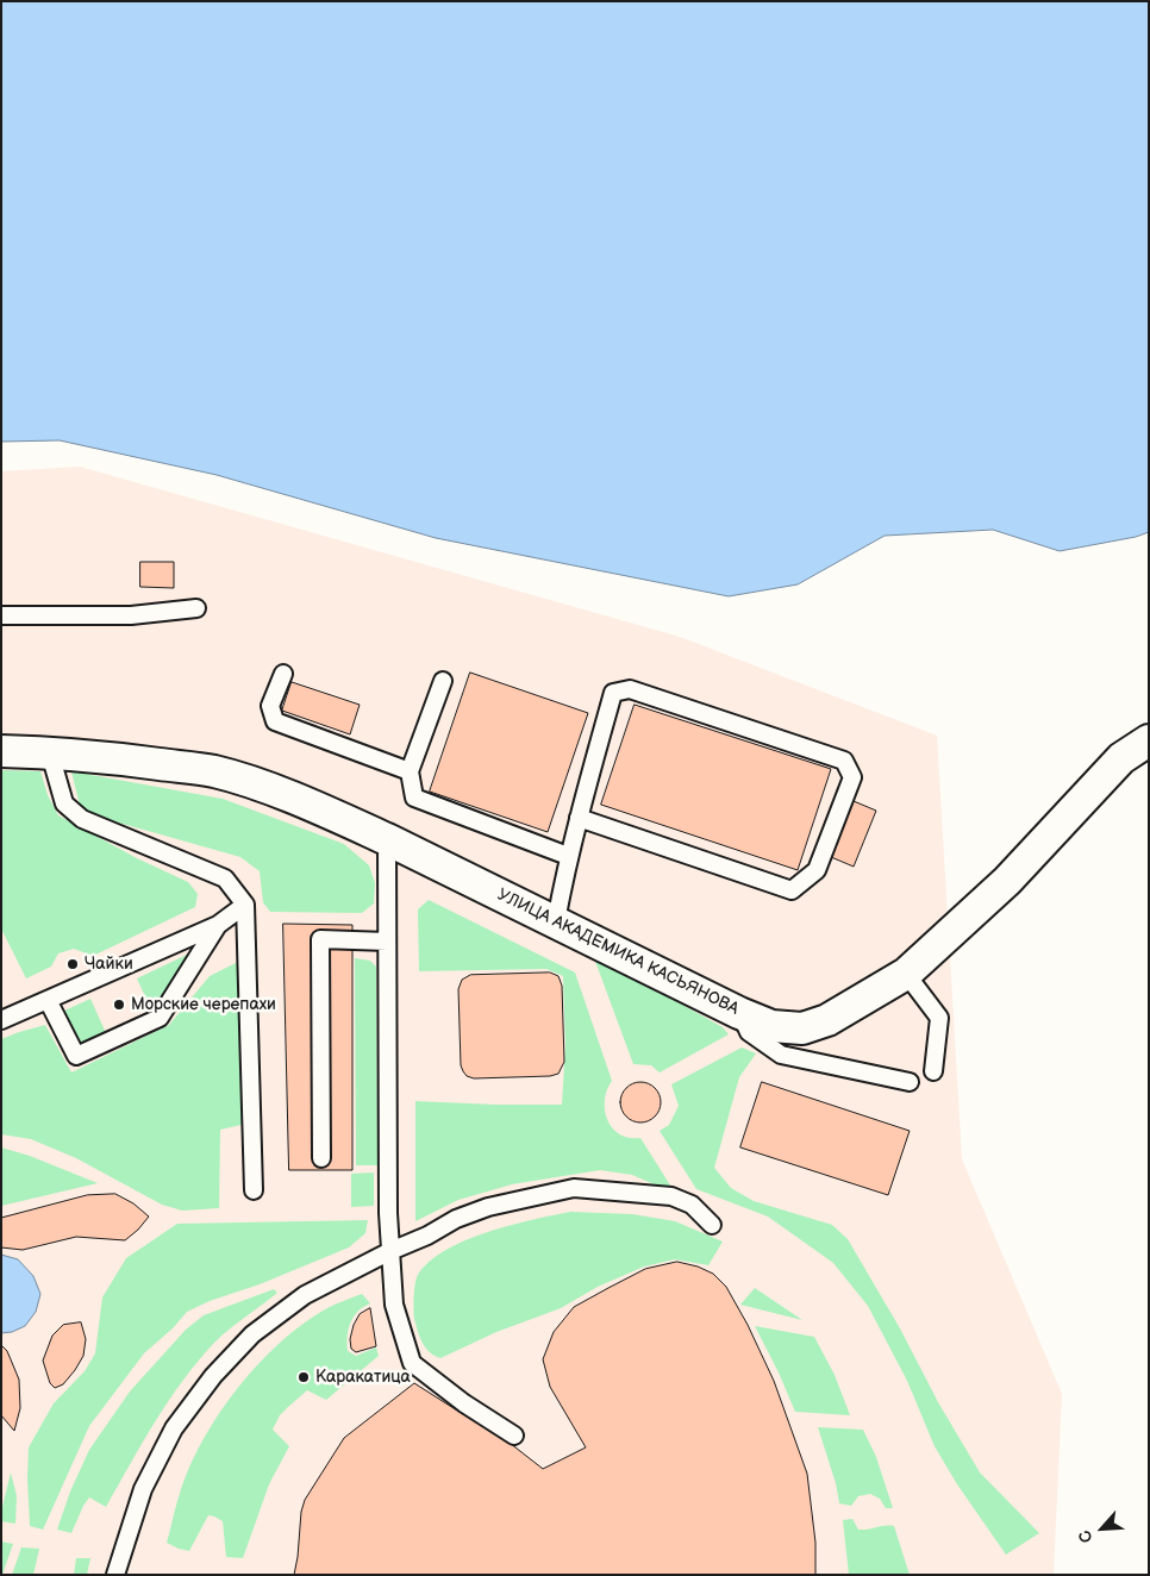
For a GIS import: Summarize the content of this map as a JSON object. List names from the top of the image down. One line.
{"streets":{"street":["УЛИЦА АКАДЕМИКА КАСЬЯНОВА"]},"places":["Чайки","Морские черепахи","Каракатица"],"north":"bottom left"}
